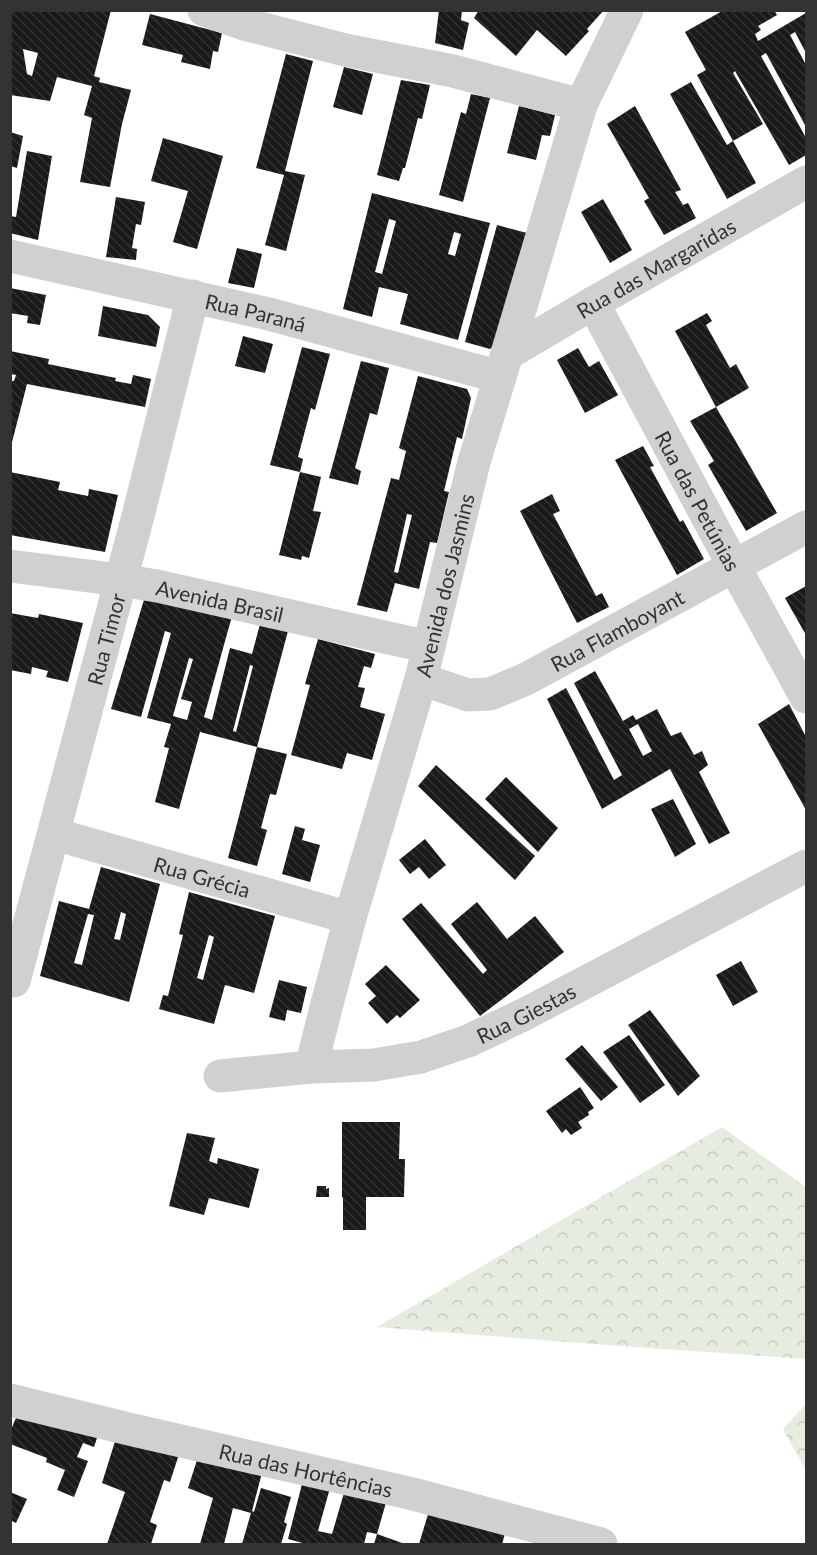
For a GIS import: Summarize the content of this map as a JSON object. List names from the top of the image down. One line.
{"streets":{"street":["Rua das Margaridas","Rua Paraná","Rua das Petúnias","Avenida dos Jasmins","Avenida Brasil","Rua Flamboyant","Rua Timor","Rua Grécia","Rua Giestas","Rua das Hortências"]},"crossings":[["Rua das Margaridas","Rua Paraná"],["Rua das Margaridas","Rua das Petúnias"],["Rua das Margaridas","Avenida dos Jasmins"],["Rua Paraná","Avenida dos Jasmins"],["Rua Paraná","Rua Timor"],["Rua das Petúnias","Rua Flamboyant"],["Avenida dos Jasmins","Avenida Brasil"],["Avenida dos Jasmins","Rua Flamboyant"],["Avenida dos Jasmins","Rua Grécia"],["Avenida dos Jasmins","Rua Giestas"],["Avenida Brasil","Rua Timor"],["Rua Timor","Rua Grécia"]]}
